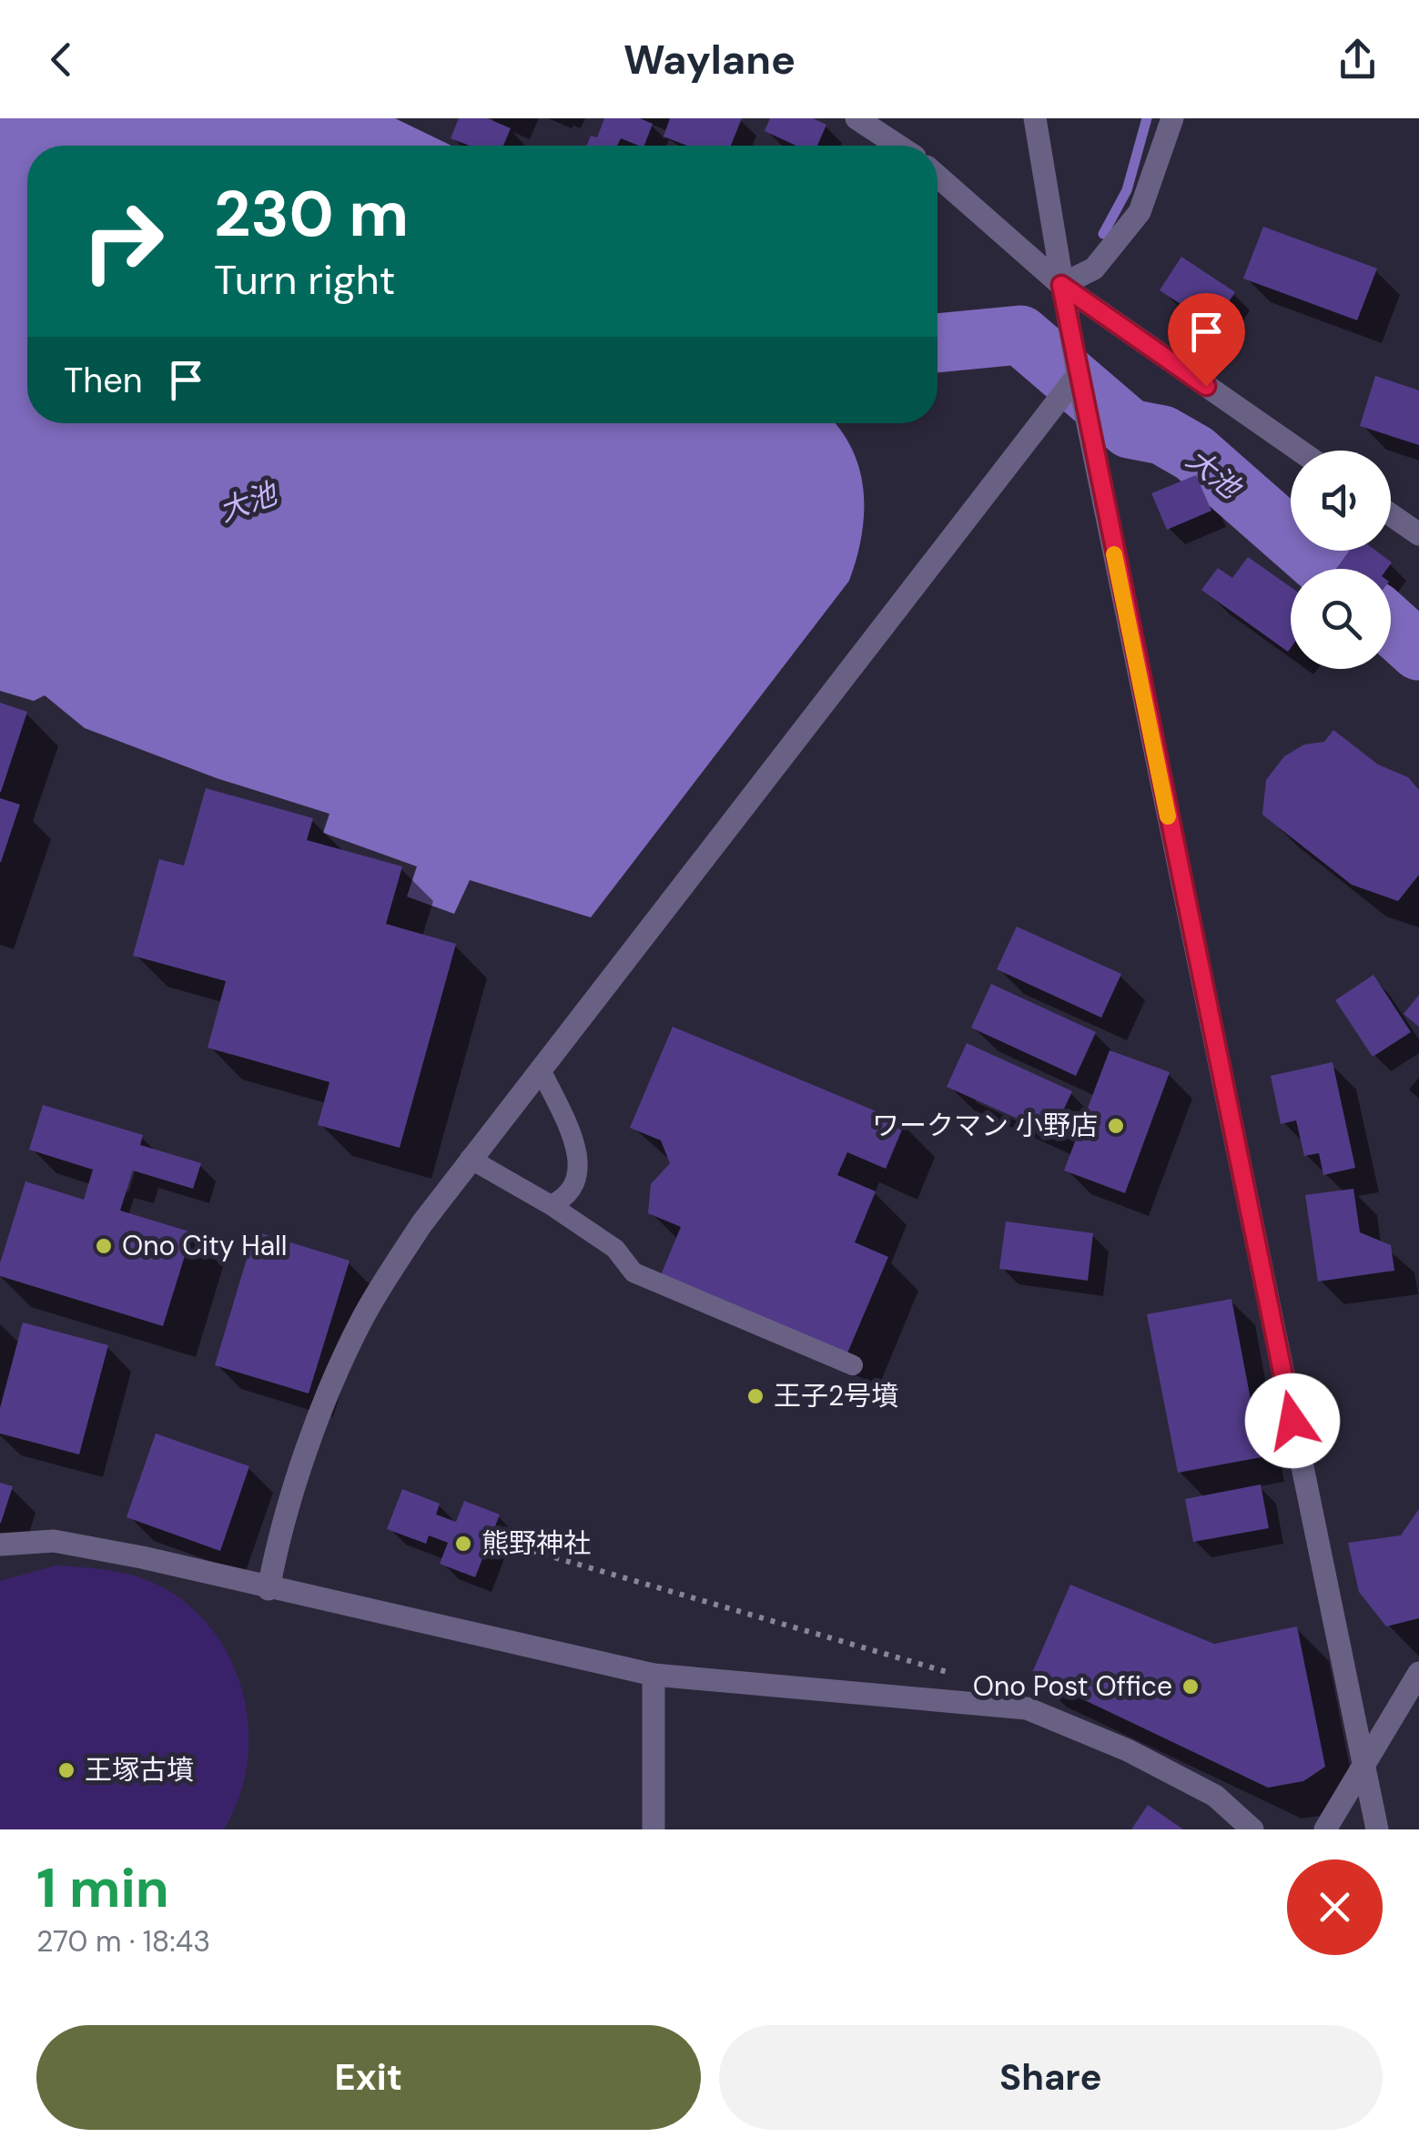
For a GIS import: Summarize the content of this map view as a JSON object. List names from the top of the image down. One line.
{"water":["大池"],"places":["ワークマン 小野店","Ono City Hall","王子2号墳","熊野神社","Ono Post Office","王塚古墳"],"page":{"header":"Waylane","turn":["230 m","Turn right"],"then":"Then","heading":["1 min","270 m · 18:43"],"buttons":["Exit","Share"]}}
